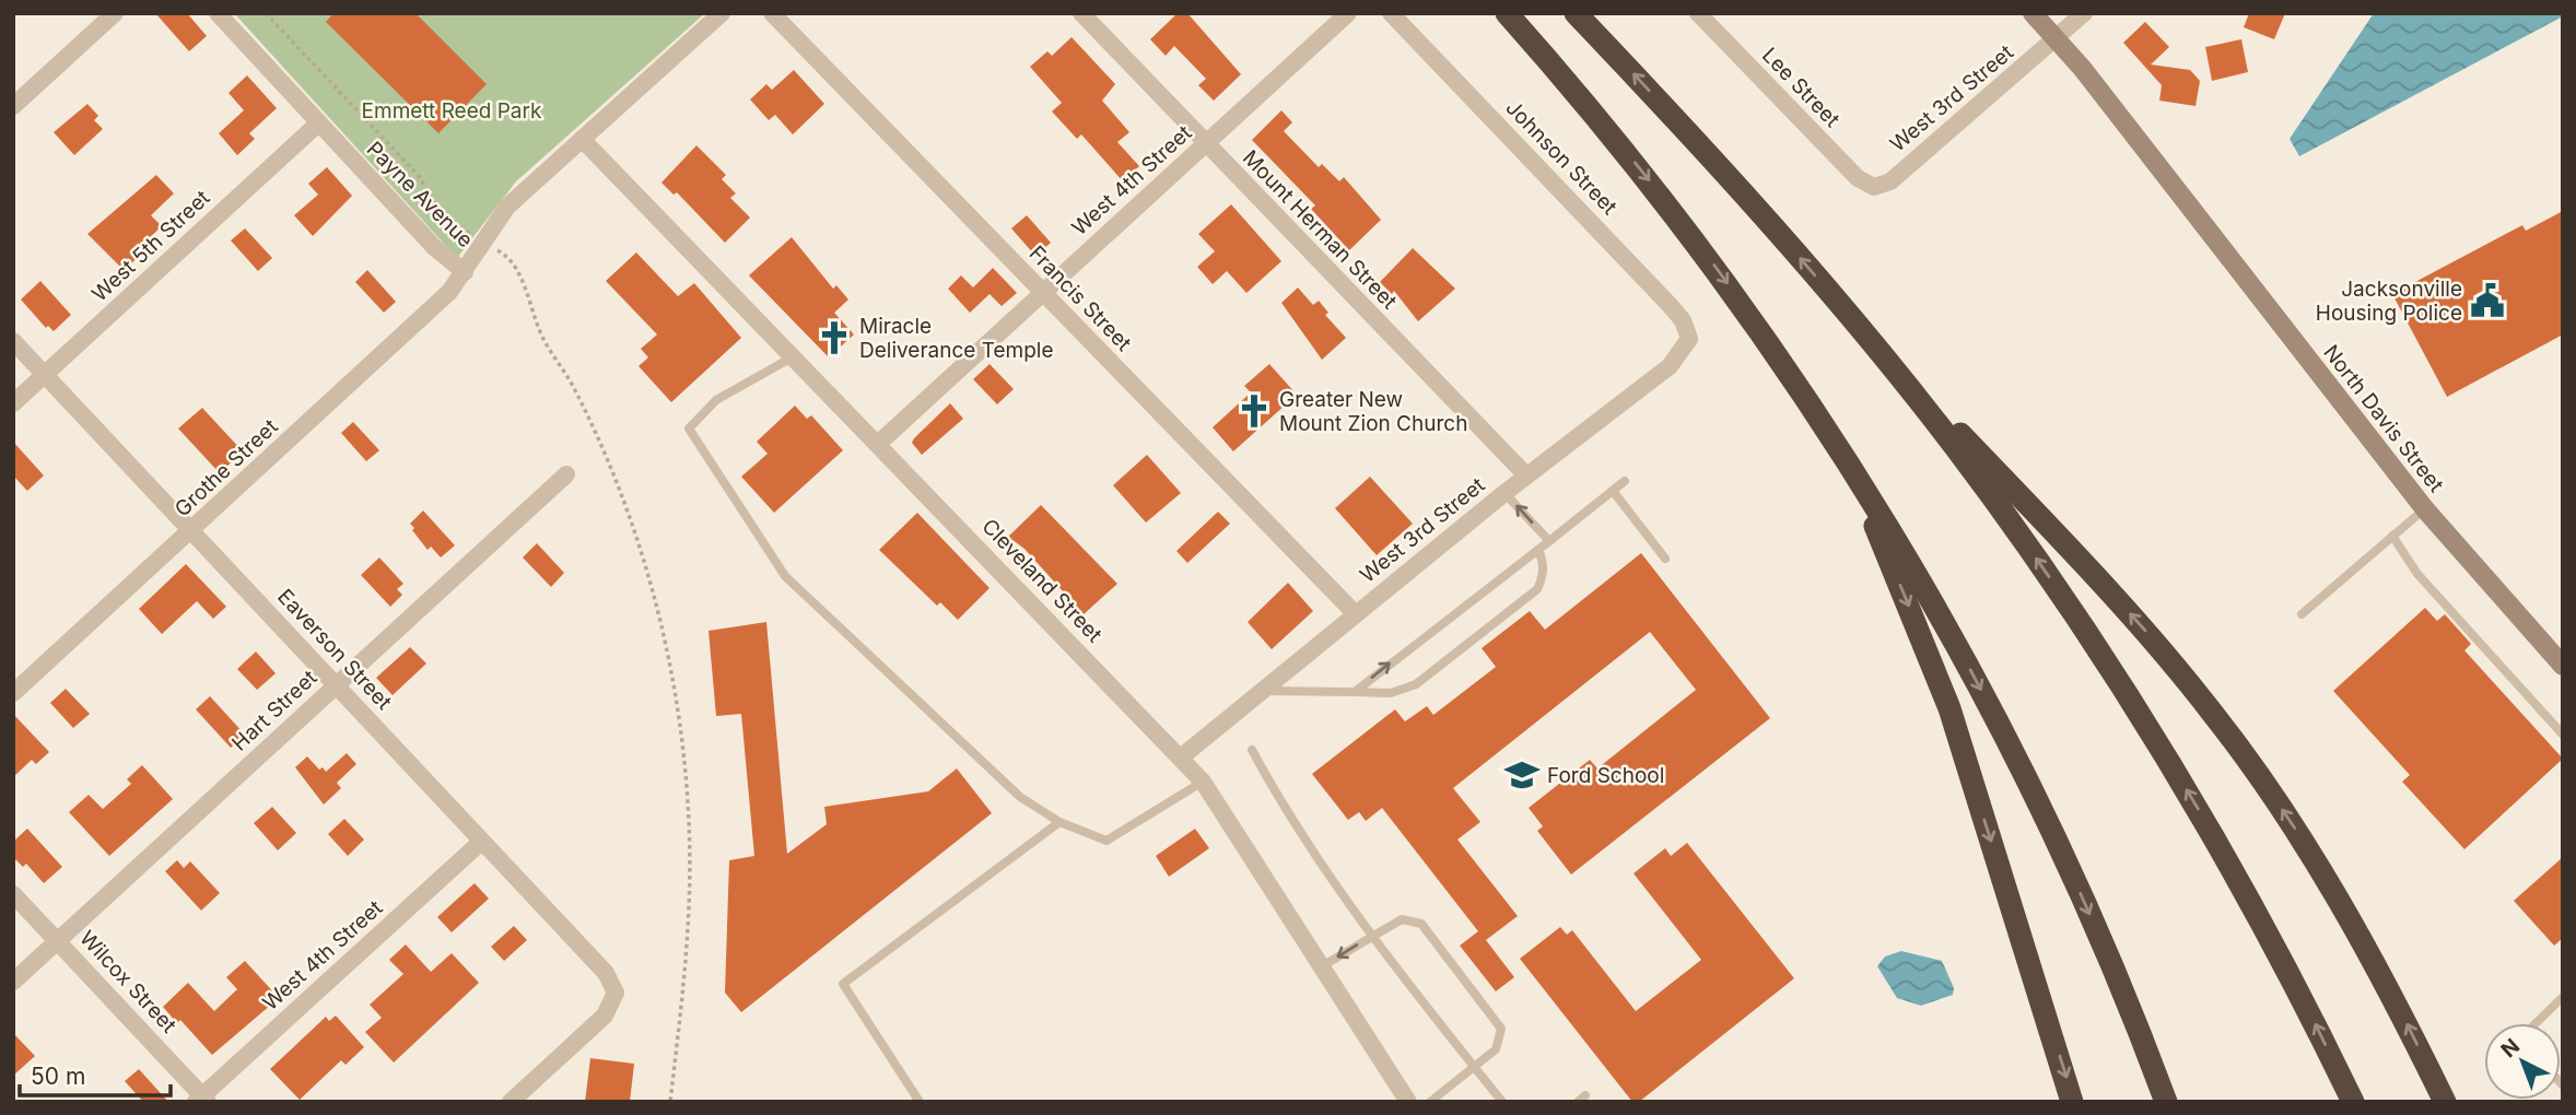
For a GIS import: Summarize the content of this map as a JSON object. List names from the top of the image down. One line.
{"streets":{"street":["Lee Street","West 3rd Street","Johnson Street","West 4th Street","Payne Avenue","Mount Herman Street","West 5th Street","Francis Street","North Davis Street","Grothe Street","Cleveland Street","Eaverson Street","Hart Street","Wilcox Street"]},"crossings":[["Lee Street","West 3rd Street"],["West 3rd Street","Johnson Street"],["West 3rd Street","Mount Herman Street"],["West 3rd Street","Francis Street"],["West 3rd Street","North Davis Street"],["West 3rd Street","Cleveland Street"],["West 4th Street","Mount Herman Street"],["West 4th Street","Francis Street"],["West 4th Street","Cleveland Street"],["West 4th Street","Eaverson Street"],["West 4th Street","Wilcox Street"],["Payne Avenue","West 5th Street"],["Payne Avenue","Grothe Street"],["West 5th Street","Eaverson Street"],["Grothe Street","Eaverson Street"],["Eaverson Street","Hart Street"],["Hart Street","Wilcox Street"]],"parks":["Emmett Reed Park"],"places":{"public building":["Jacksonville Housing Police"],"church":["Miracle Deliverance Temple","Greater New Mount Zion Church"],"school or university":["Ford School"]},"scale_bar":"50 m","north":"top left"}
